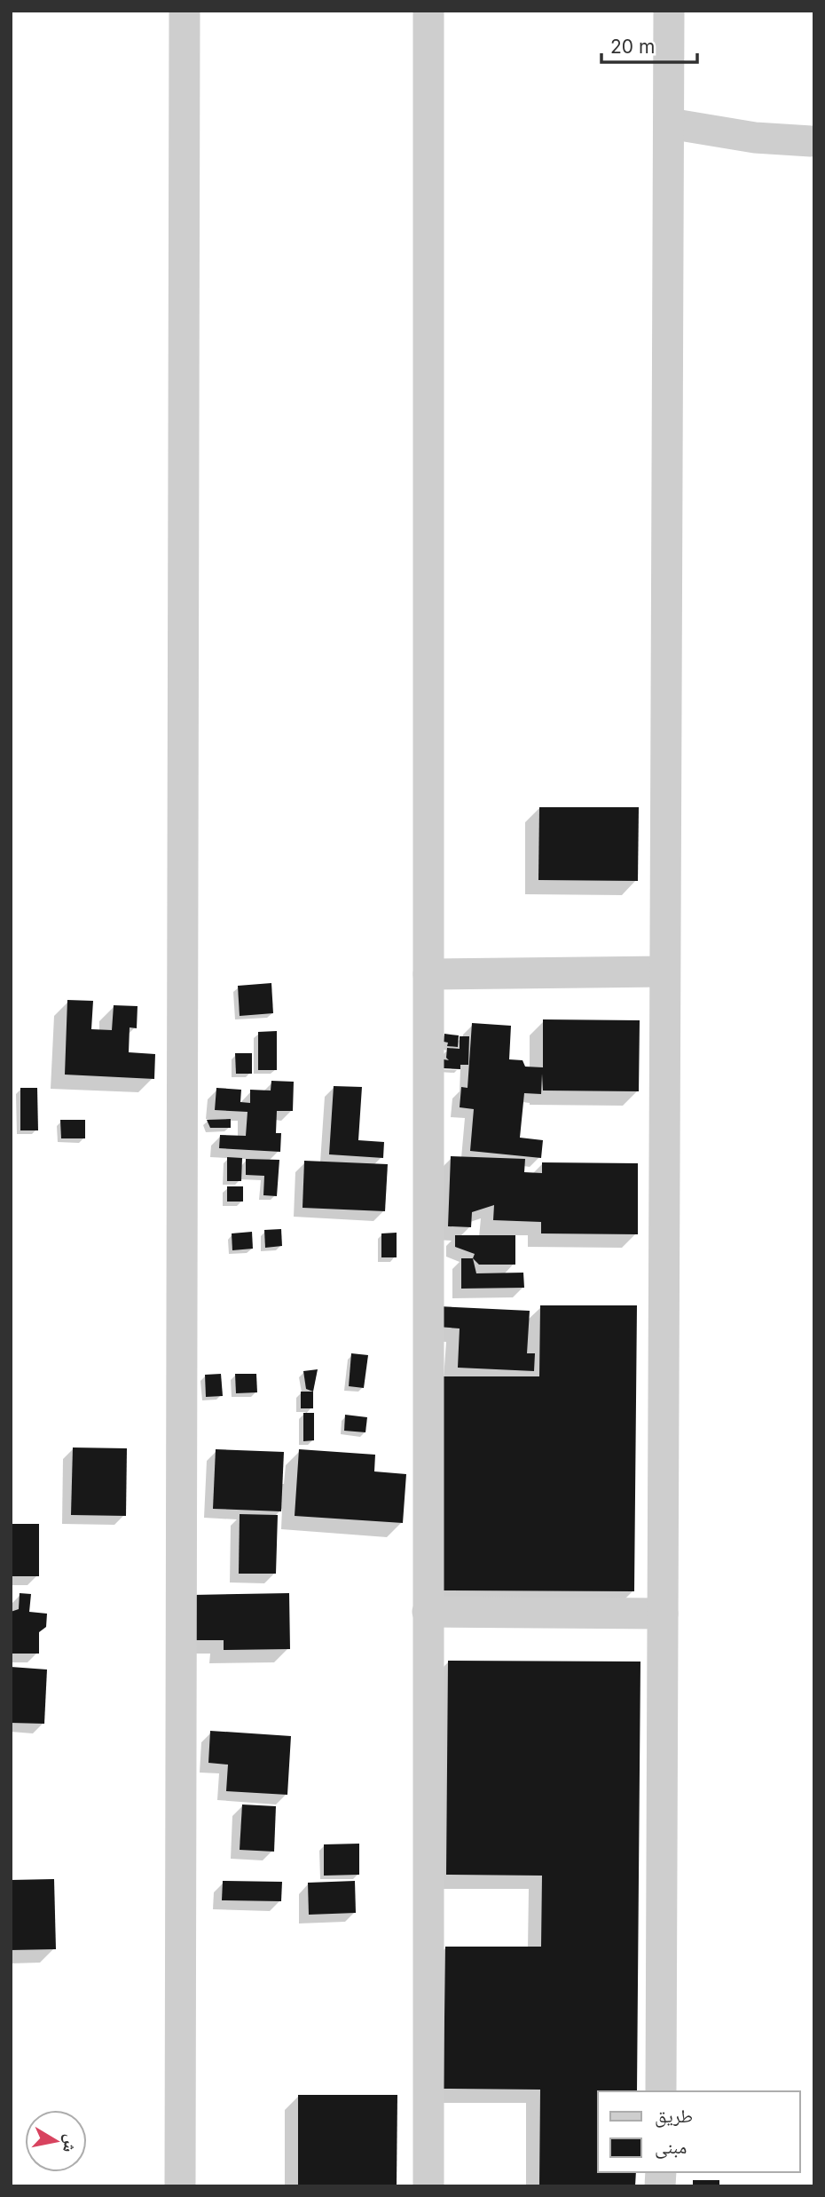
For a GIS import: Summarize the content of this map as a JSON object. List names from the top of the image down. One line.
{"legend":["طريق","مبنى"],"scale_bar":"20 m","north":"right"}
